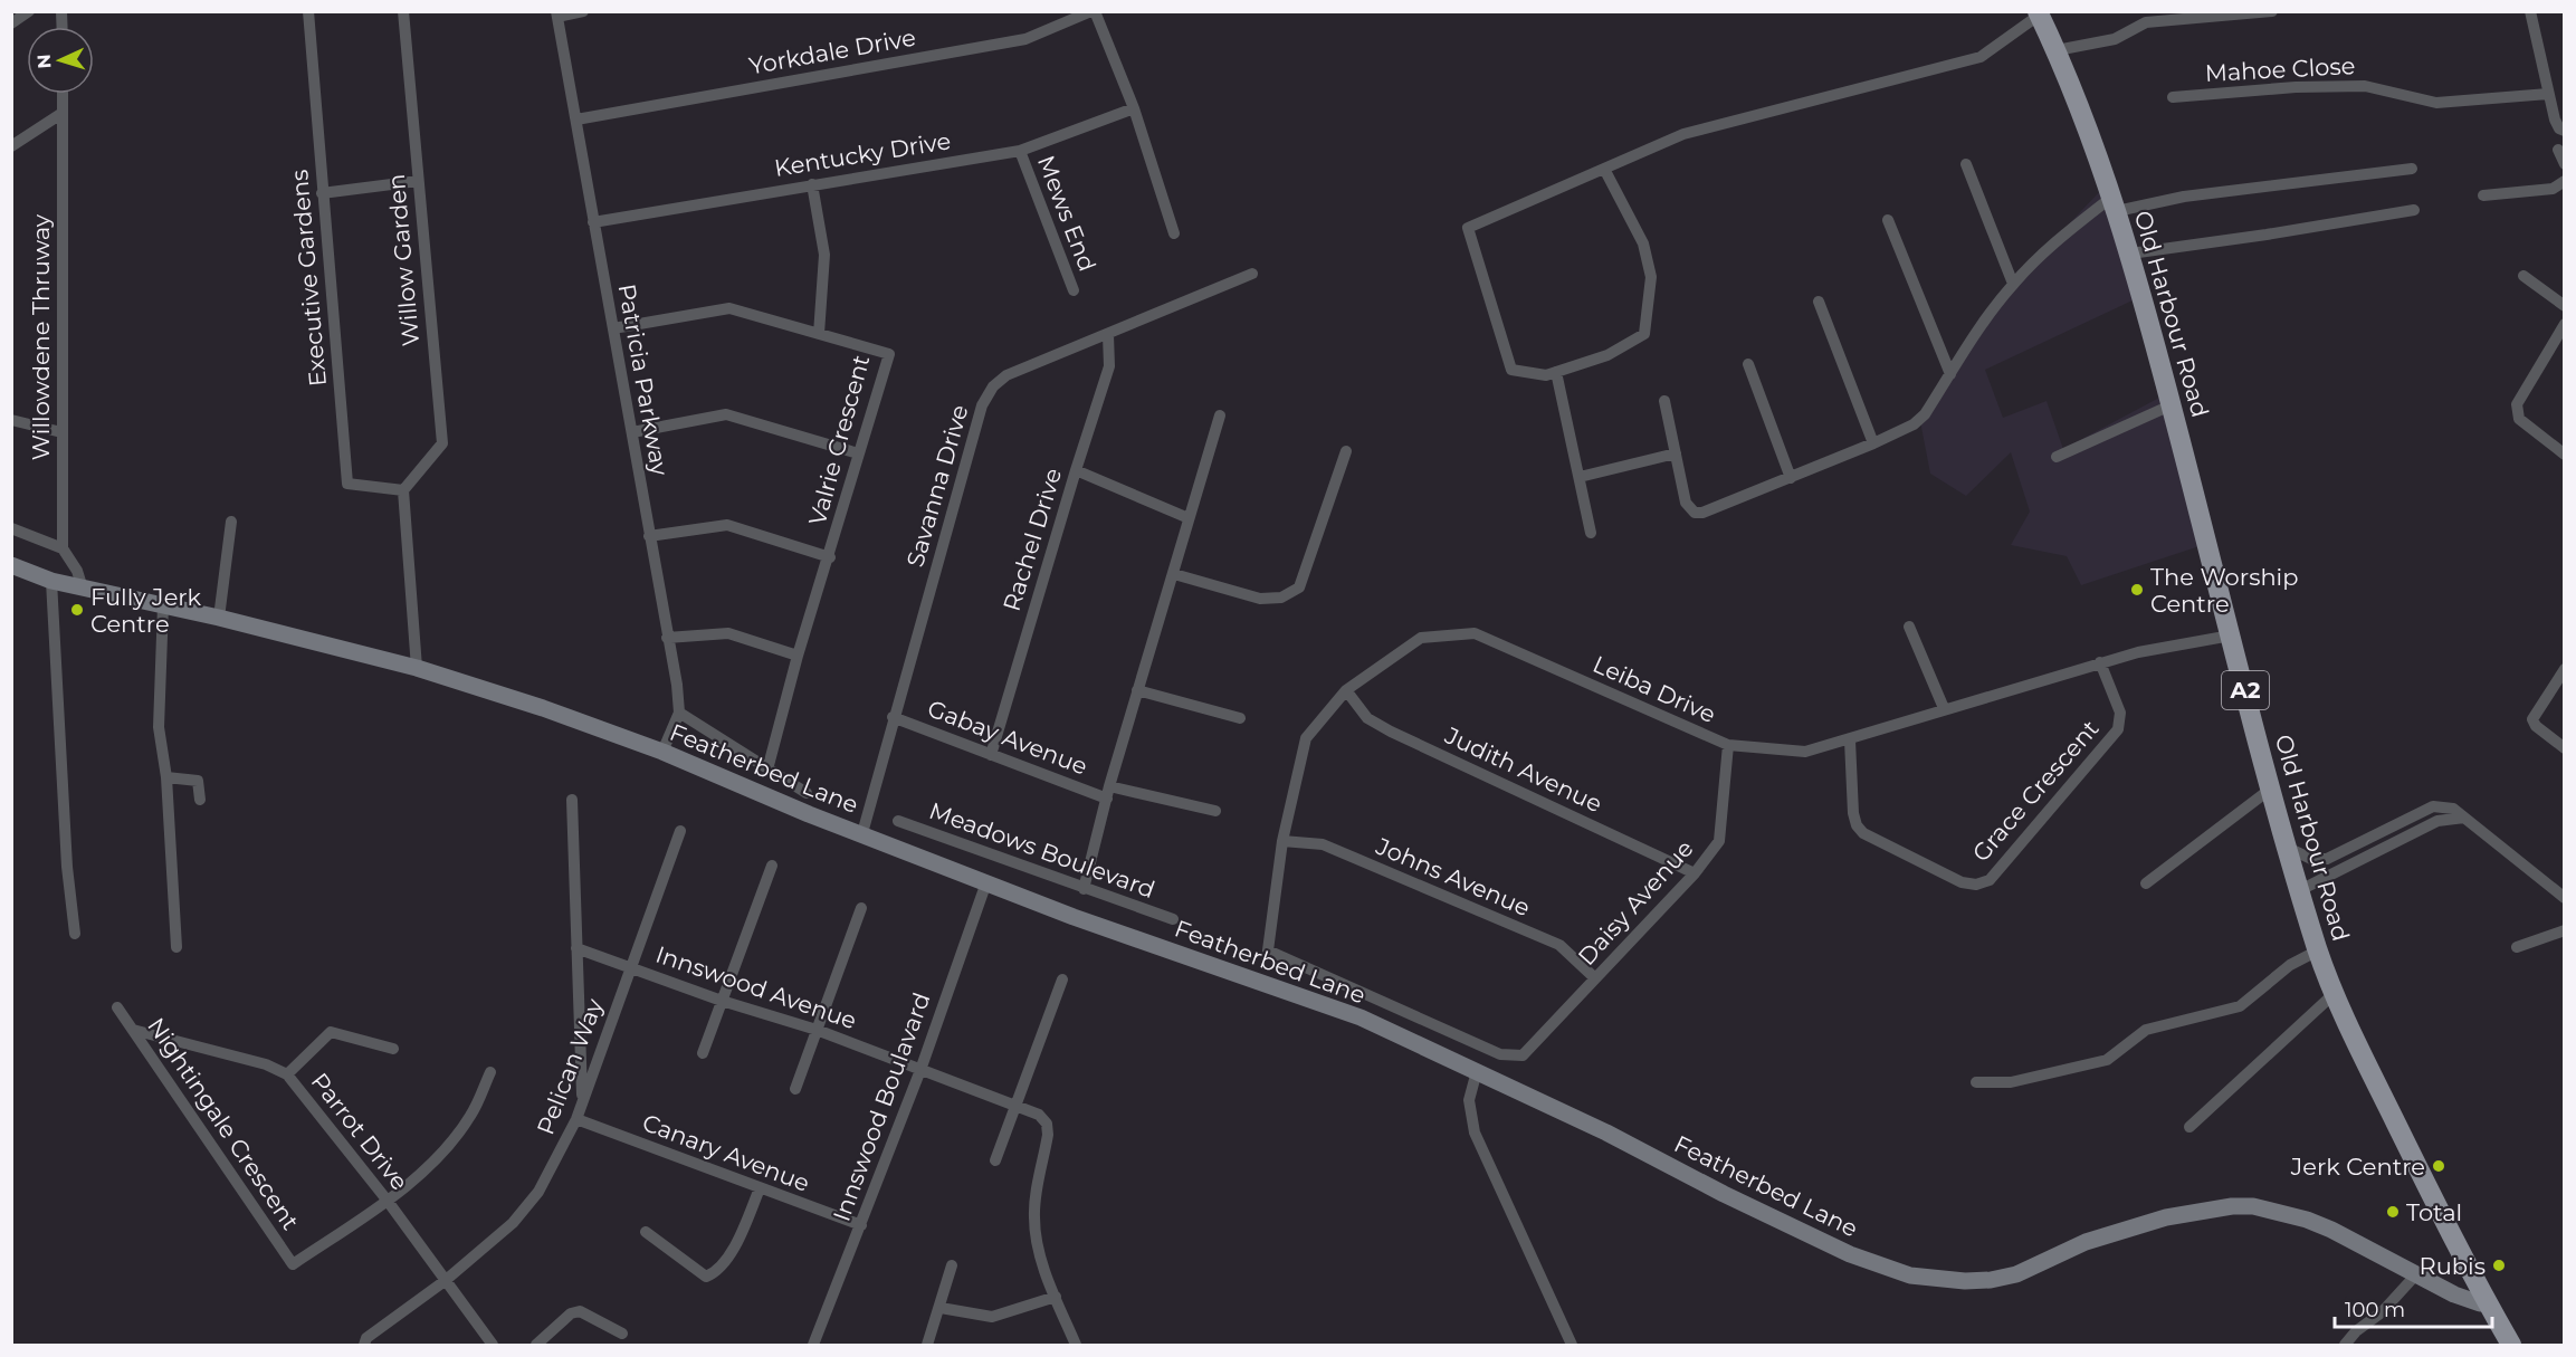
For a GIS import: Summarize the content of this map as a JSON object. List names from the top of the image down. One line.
{"streets":{"main road":["Old Harbour Road","A2","Featherbed Lane"],"street":["Yorkdale Drive","Mahoe Close","Kentucky Drive","Mews End","Willow Garden","Executive Gardens","Willowdene Thruway","Patricia Parkway","Valrie Crescent","Savanna Drive","Rachel Drive","Leiba Drive","Gabay Avenue","Judith Avenue","Grace Crescent","Meadows Boulevard","Johns Avenue","Daisy Avenue","Innswood Avenue","Pelican Way","Innswood Boulavard","Nightingale Crescent","Parrot Drive","Canary Avenue"]},"crossings":[["Yorkdale Drive","Patricia Parkway"],["Kentucky Drive","Mews End"],["Kentucky Drive","Patricia Parkway"],["Willow Garden","Executive Gardens"],["Old Harbour Road","Leiba Drive"],["Old Harbour Road","Featherbed Lane"],["Willowdene Thruway","Featherbed Lane"],["Patricia Parkway","Valrie Crescent"],["Patricia Parkway","Featherbed Lane"],["Savanna Drive","Rachel Drive"],["Savanna Drive","Gabay Avenue"],["Savanna Drive","Featherbed Lane"],["Rachel Drive","Gabay Avenue"],["Leiba Drive","Judith Avenue"],["Leiba Drive","Grace Crescent"],["Leiba Drive","Johns Avenue"],["Leiba Drive","Daisy Avenue"],["Featherbed Lane","Innswood Boulavard"],["Judith Avenue","Daisy Avenue"],["Johns Avenue","Daisy Avenue"],["Innswood Avenue","Pelican Way"],["Innswood Avenue","Innswood Boulavard"],["Pelican Way","Parrot Drive"],["Pelican Way","Canary Avenue"],["Innswood Boulavard","Canary Avenue"],["Nightingale Crescent","Parrot Drive"]],"places":["The Worship Centre","Fully Jerk Centre","Jerk Centre","Total","Rubis"],"scale_bar":"100 m","north":"left"}
